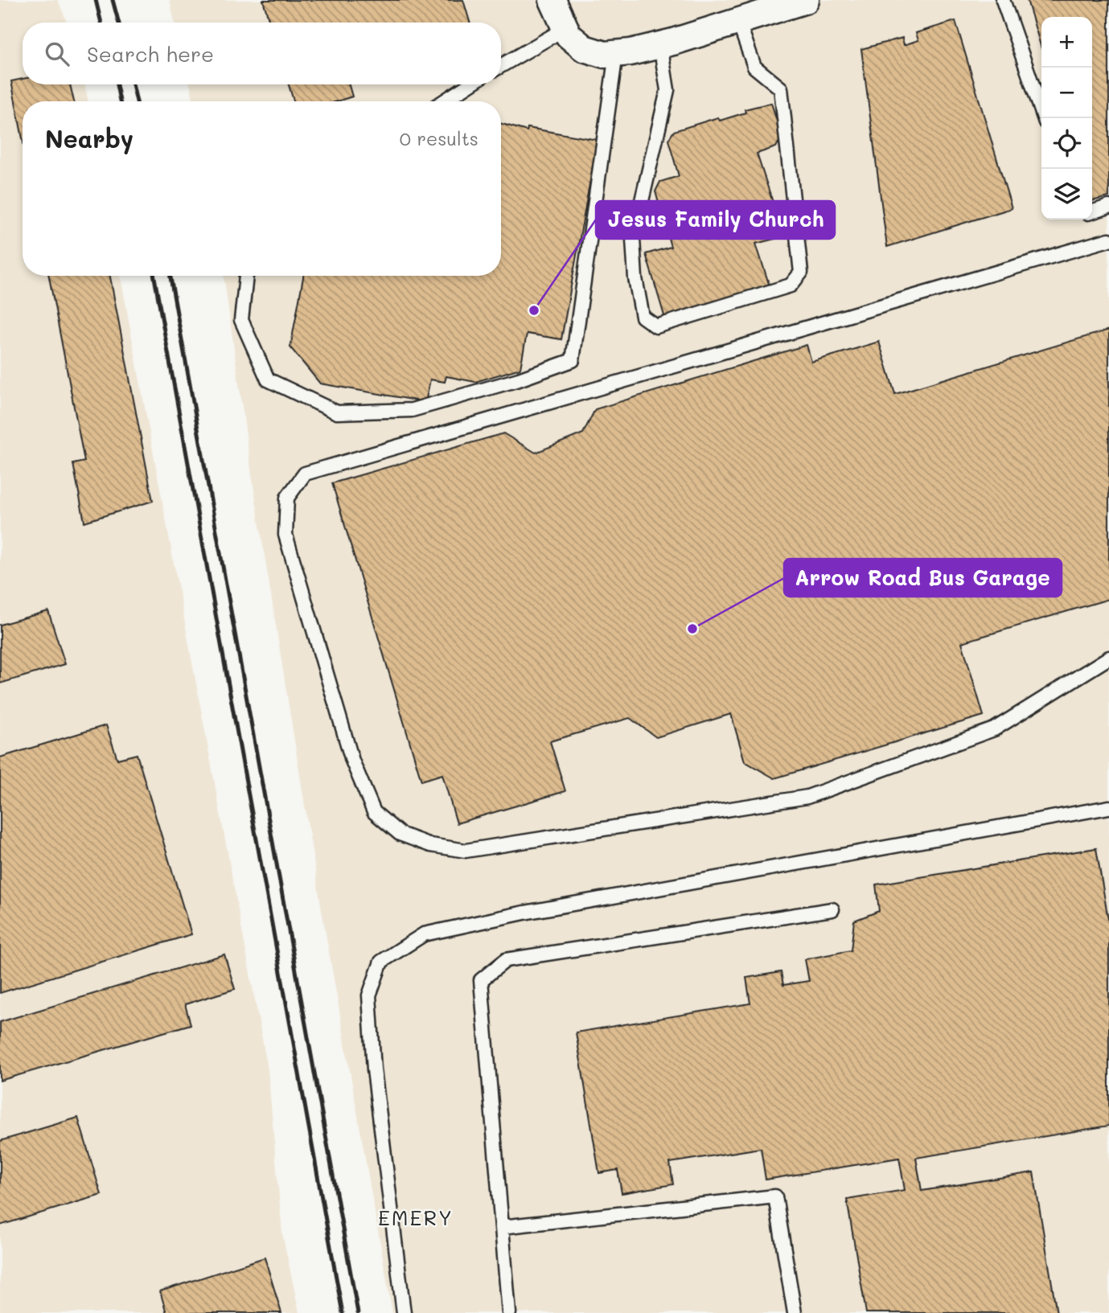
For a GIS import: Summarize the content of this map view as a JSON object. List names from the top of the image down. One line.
{"districts":["EMERY"],"places":["Jesus Family Church","Arrow Road Bus Garage"],"page":{"map_buttons":["+","−"],"search":"Search here","heading":["Nearby","0 results"]}}
